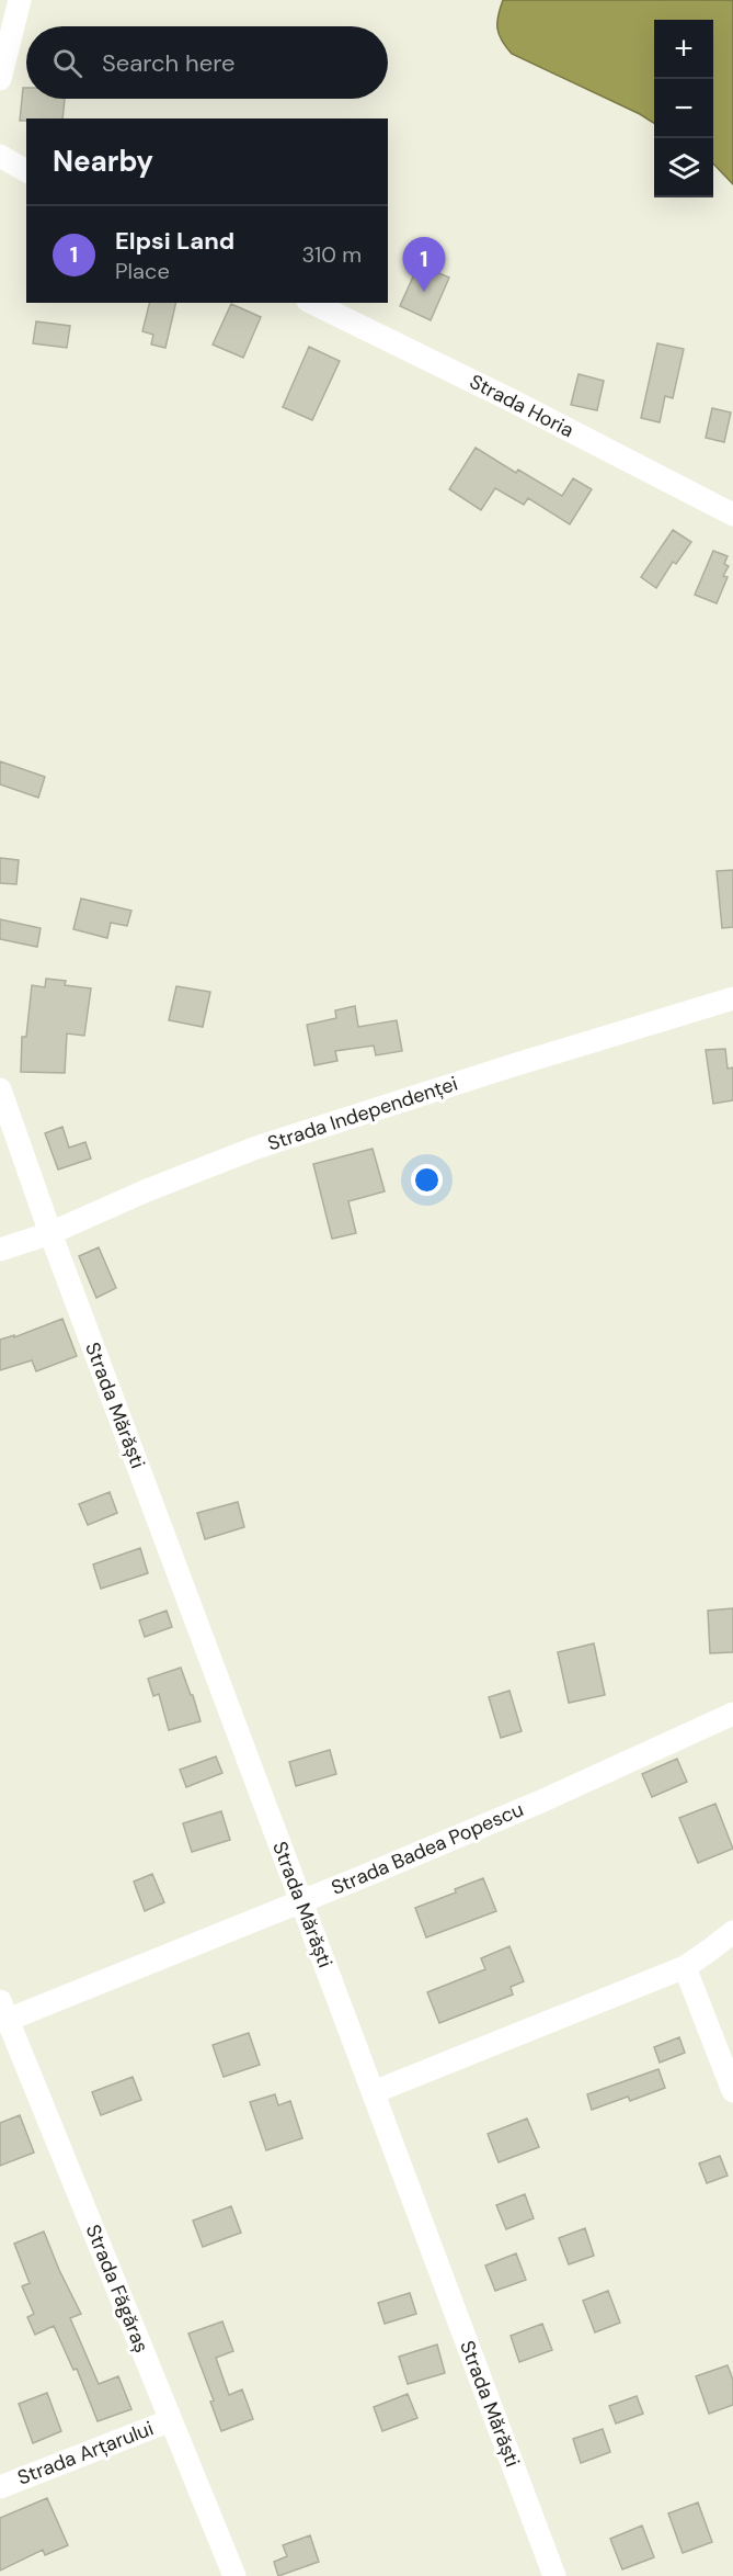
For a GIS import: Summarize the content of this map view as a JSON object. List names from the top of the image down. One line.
{"streets":{"street":["Strada Horia","Strada Independenței","Strada Mărăști","Strada Badea Popescu","Strada Făgăraș","Strada Arțarului"]},"crossings":[["Strada Independenței","Strada Mărăști"],["Strada Mărăști","Strada Badea Popescu"],["Strada Badea Popescu","Strada Făgăraș"],["Strada Făgăraș","Strada Arțarului"]],"page":{"map_buttons":["+","−"],"search":"Search here","heading":"Nearby","list":[{"mark":"1","name":"Elpsi Land","note":"Place","value":"310 m"}],"pins":"1"}}
